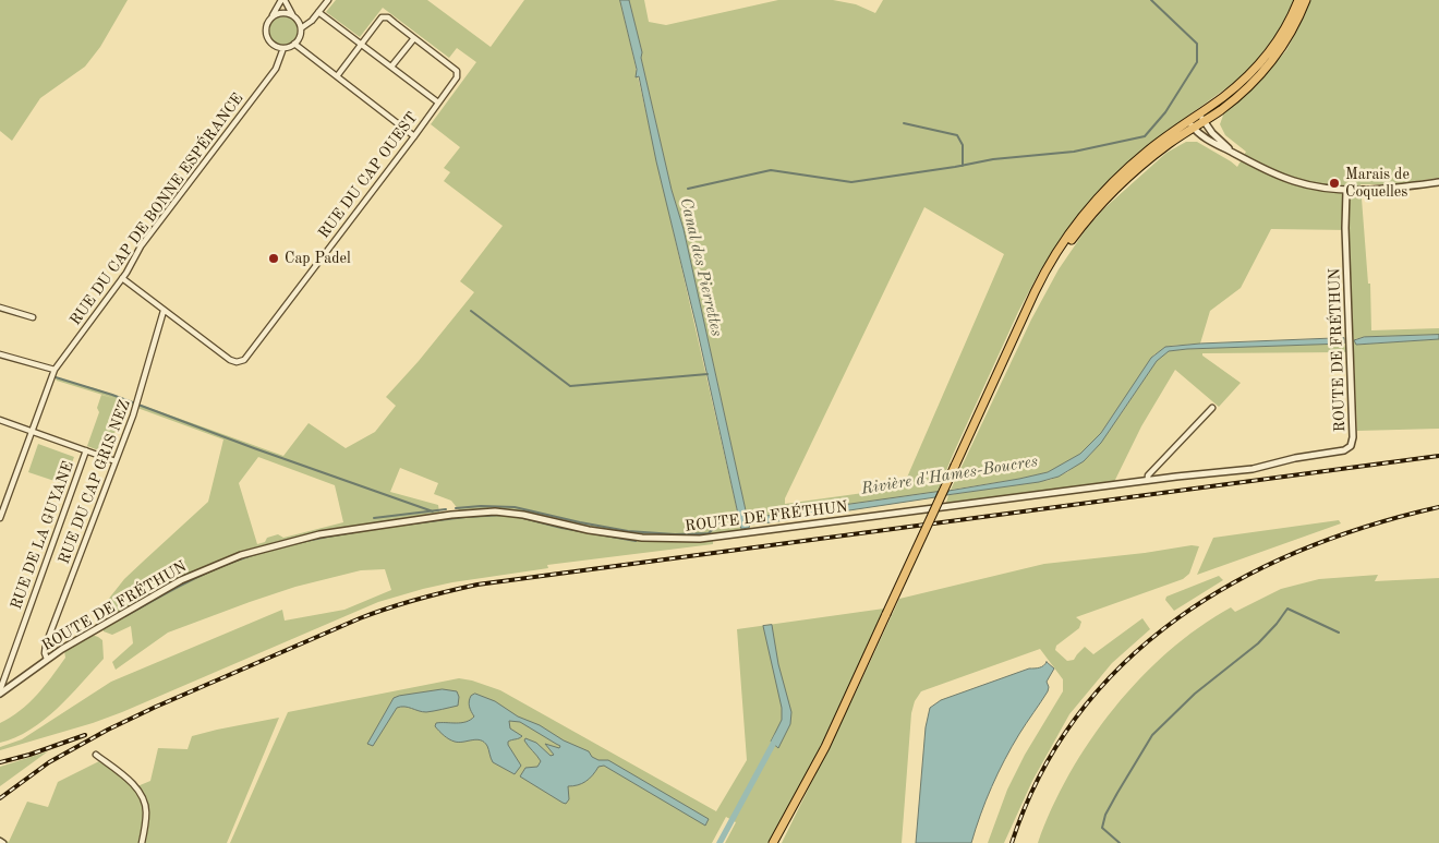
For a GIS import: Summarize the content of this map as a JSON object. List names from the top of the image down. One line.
{"streets":{"street":["RUE DU CAP OUEST","RUE DU CAP DE BONNE ESPÉRANCE","ROUTE DE FRÉTHUN","RUE DU CAP GRIS NEZ","RUE DE LA GUYANE"]},"crossings":[["RUE DU CAP OUEST","RUE DU CAP GRIS NEZ"],["ROUTE DE FRÉTHUN","RUE DU CAP GRIS NEZ"],["ROUTE DE FRÉTHUN","RUE DE LA GUYANE"]],"water":["Canal des Pierrettes","Rivière d'Hames-Boucres"],"places":["Marais de Coquelles","Cap Padel"]}
